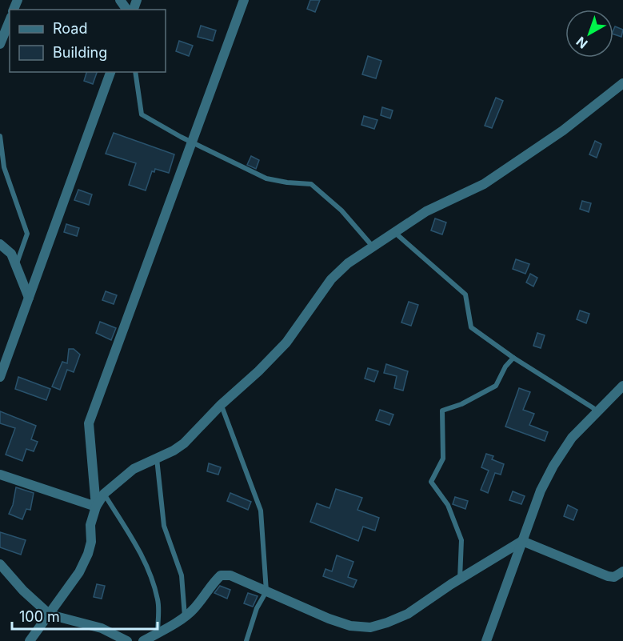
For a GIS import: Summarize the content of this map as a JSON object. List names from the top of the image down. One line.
{"legend":["Road","Building"],"scale_bar":"100 m","north":"bottom left"}
